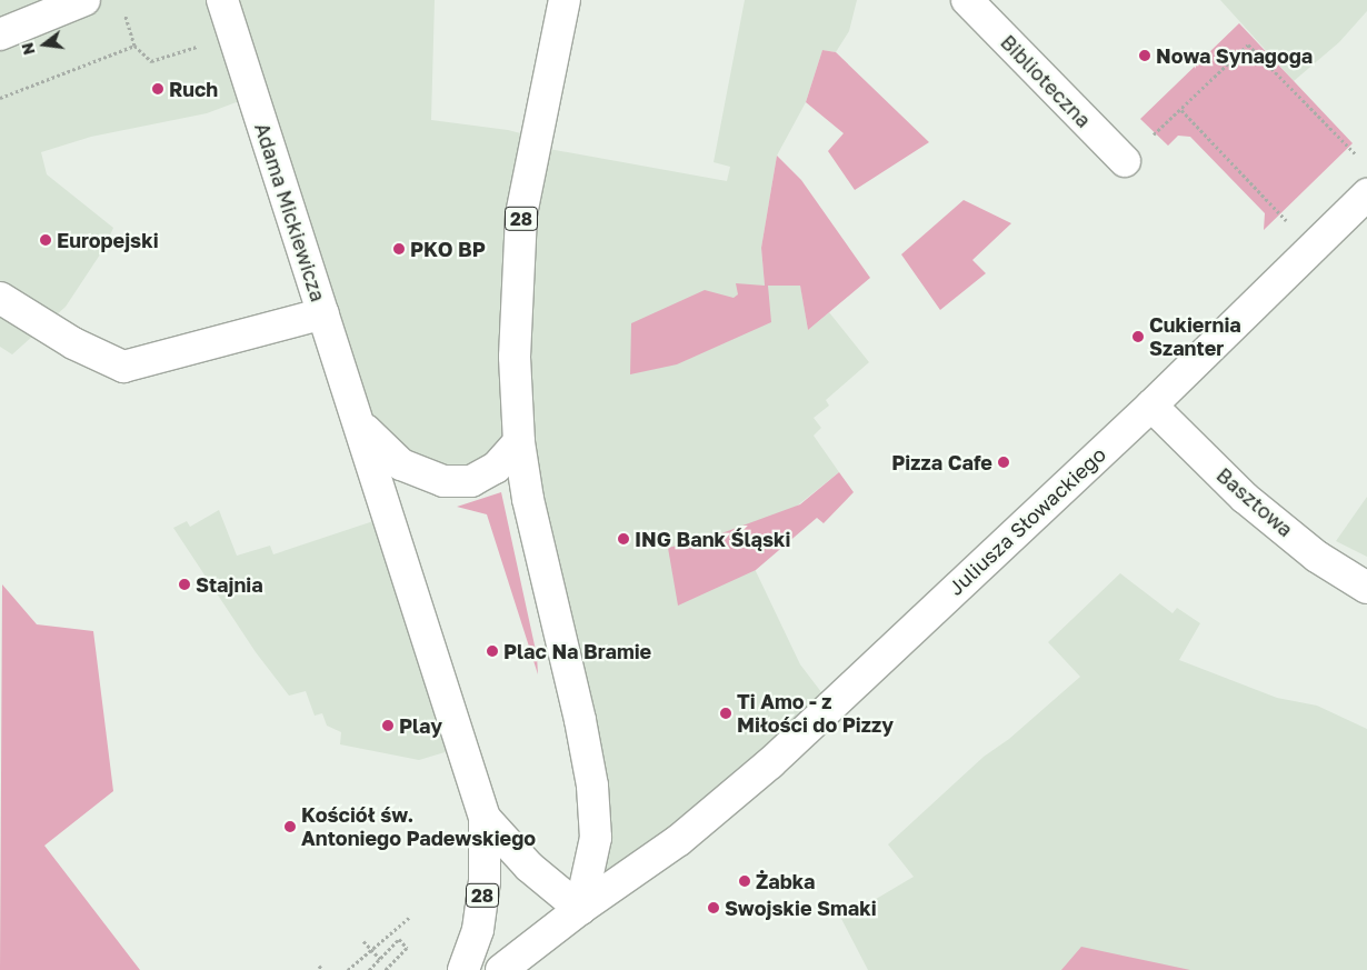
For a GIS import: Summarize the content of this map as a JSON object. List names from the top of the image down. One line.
{"streets":{"main road":["Biblioteczna","Adama Mickiewicza","28","Basztowa","Juliusza Słowackiego"]},"crossings":[["Adama Mickiewicza","28"],["28","Juliusza Słowackiego"],["Basztowa","Juliusza Słowackiego"]],"places":["Nowa Synagoga","Ruch","Europejski","PKO BP","Cukiernia Szanter","Pizza Cafe","ING Bank Śląski","Stajnia","Plac Na Bramie","Ti Amo - z Miłości do Pizzy","Play","Kościół św. Antoniego Padewskiego","Żabka","Swojskie Smaki"],"north":"left"}
